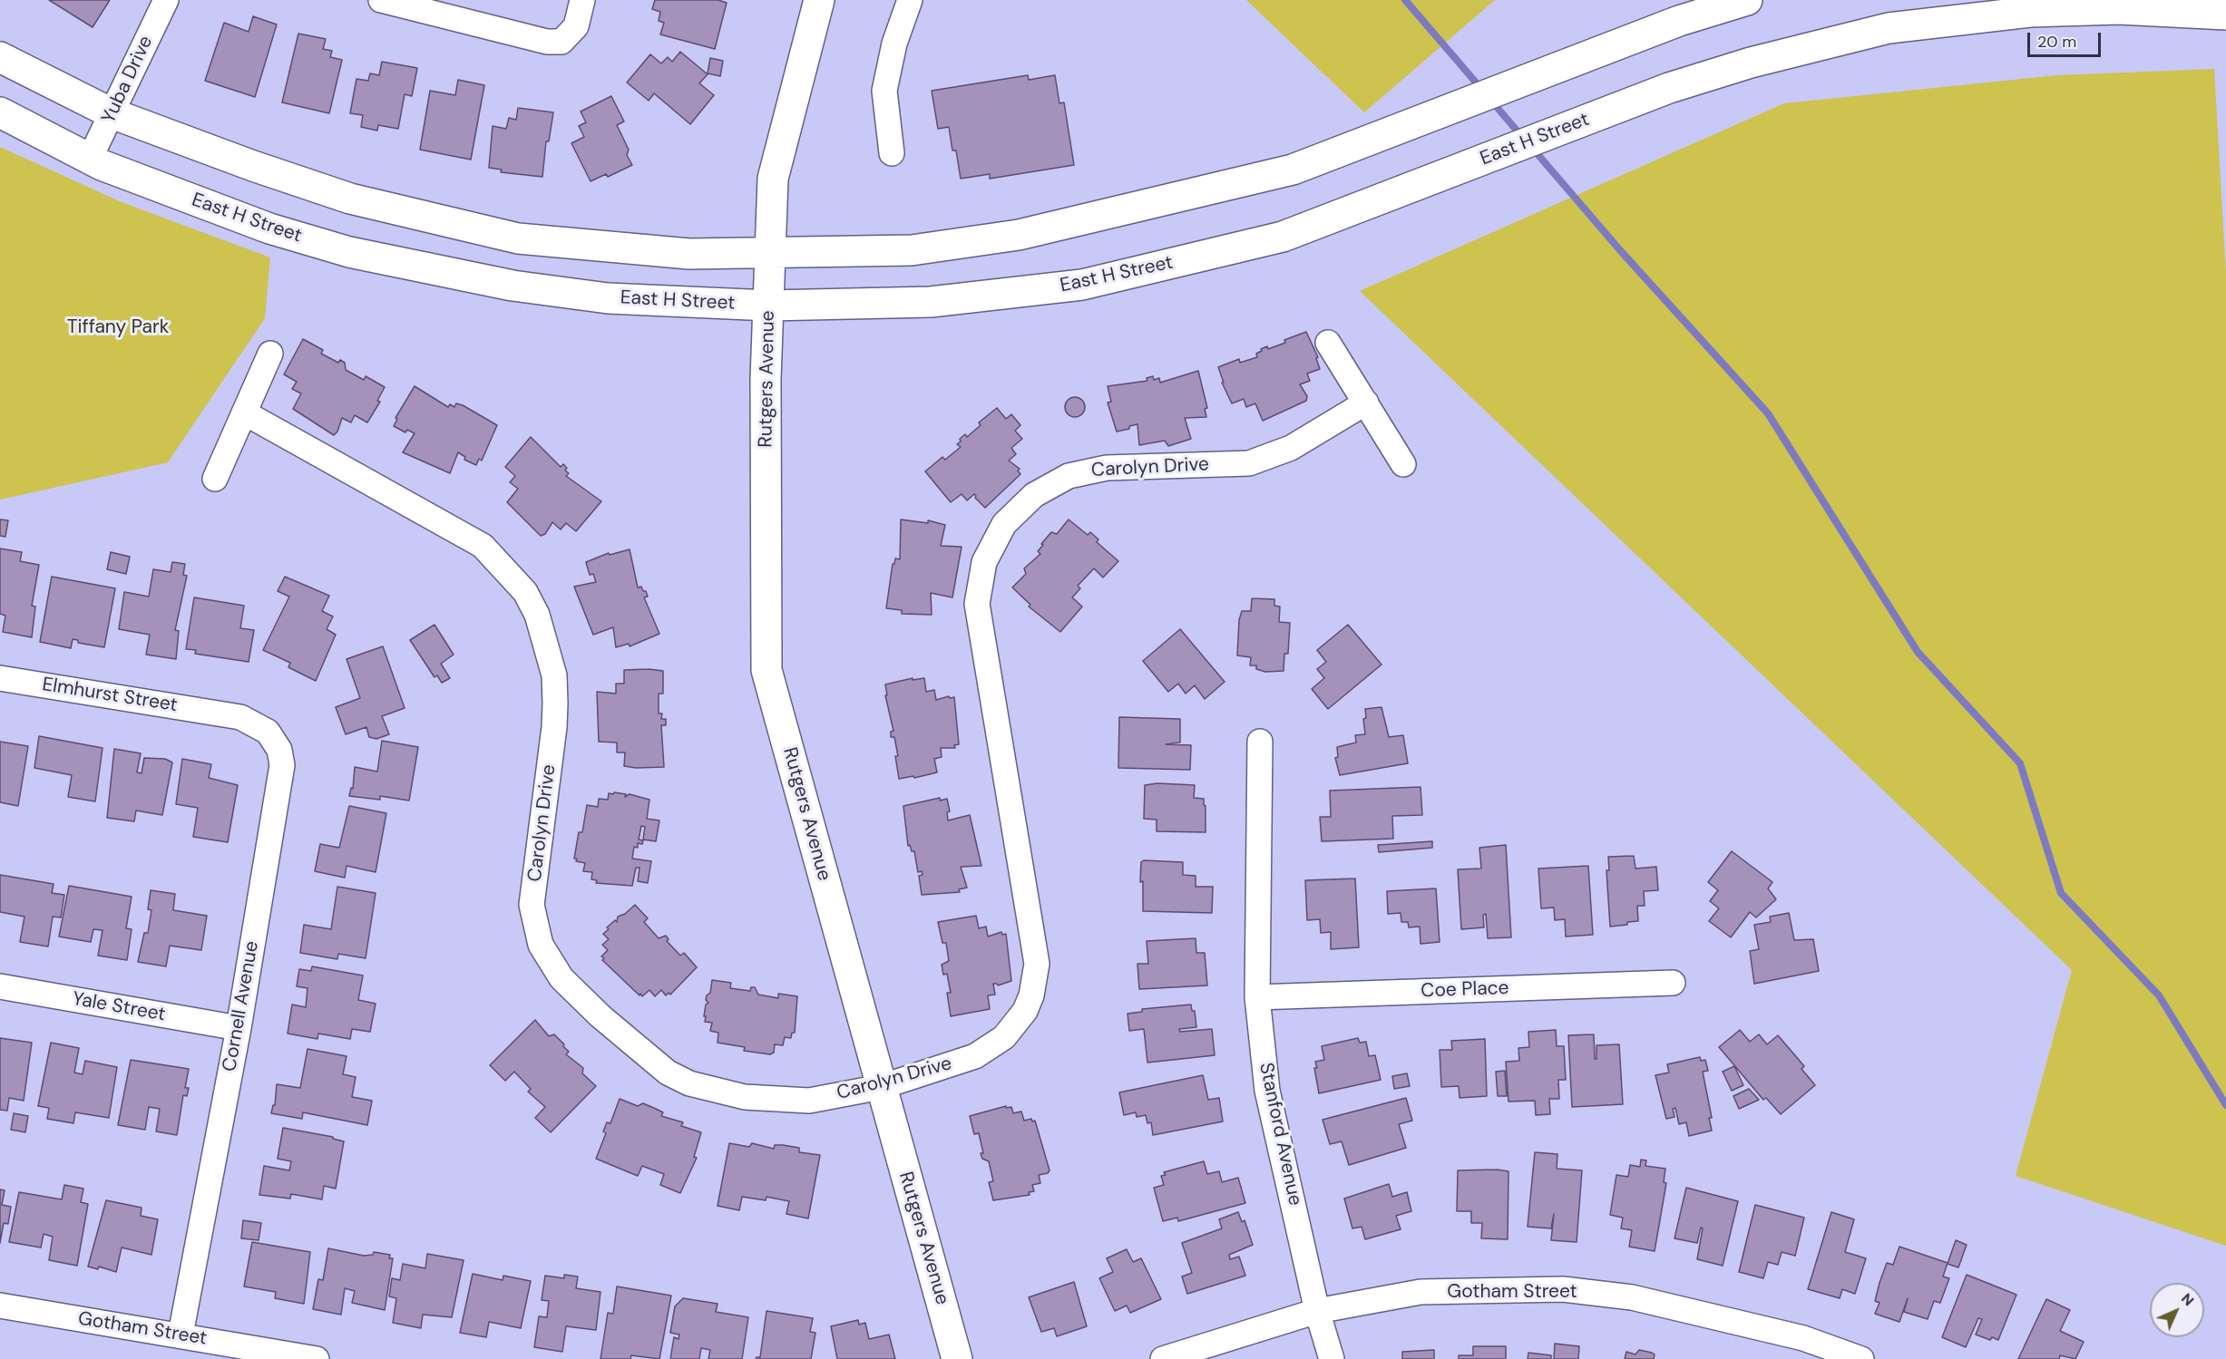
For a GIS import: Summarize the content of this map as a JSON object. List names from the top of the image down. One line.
{"streets":{"main road":["East H Street","Rutgers Avenue"],"street":["Yuba Drive","Carolyn Drive","Elmhurst Street","Coe Place","Cornell Avenue","Yale Street","Stanford Avenue","Gotham Street"]},"crossings":[["Yuba Drive","East H Street"],["East H Street","Rutgers Avenue"],["Rutgers Avenue","Carolyn Drive"],["Elmhurst Street","Cornell Avenue"],["Coe Place","Stanford Avenue"],["Cornell Avenue","Yale Street"],["Cornell Avenue","Gotham Street"],["Stanford Avenue","Gotham Street"]],"parks":["Tiffany Park"],"scale_bar":"20 m","north":"top right"}
